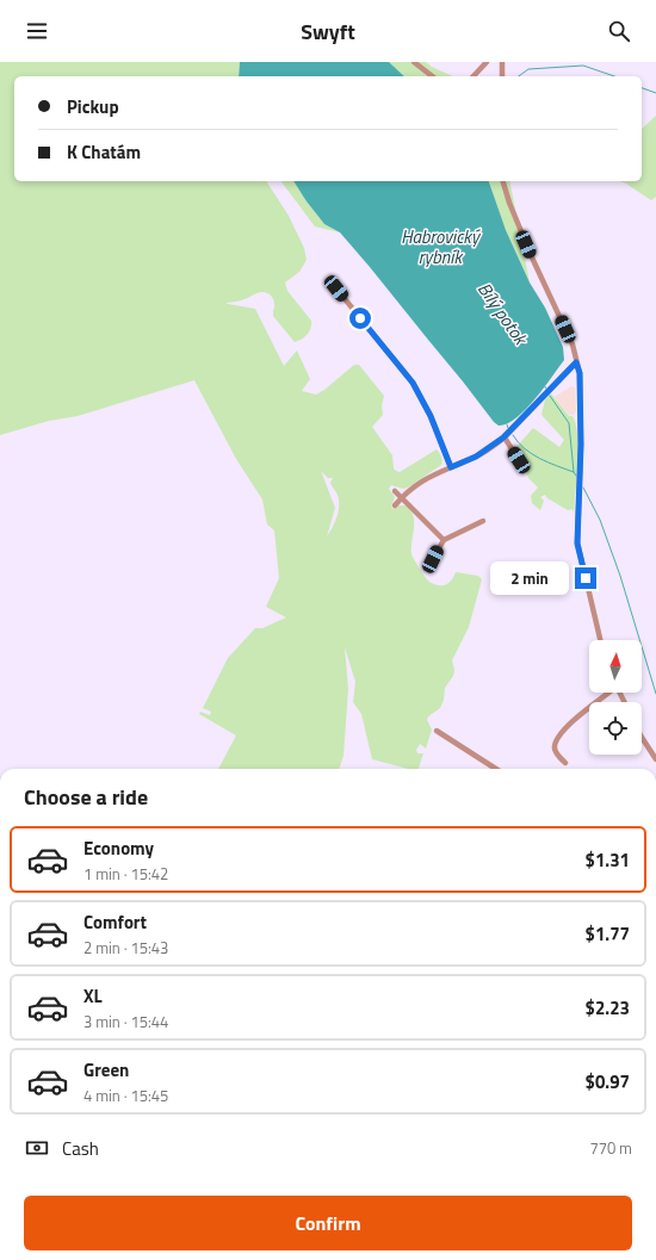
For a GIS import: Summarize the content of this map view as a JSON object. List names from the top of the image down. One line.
{"water":["Habrovický rybník","Bílý potok"],"north":"top","page":{"header":"Swyft","banner":["Pickup","K Chatám"],"bubble":"2 min","heading":"Choose a ride","list":[{"name":"Economy","note":"1 min · 15:42","value":"$1.31"},{"name":"Comfort","note":"2 min · 15:43","value":"$1.77"},{"name":"XL","note":"3 min · 15:44","value":"$2.23"},{"name":"Green","note":"4 min · 15:45","value":"$0.97"}],"pay":["Cash","770 m"],"buttons":"Confirm"}}
